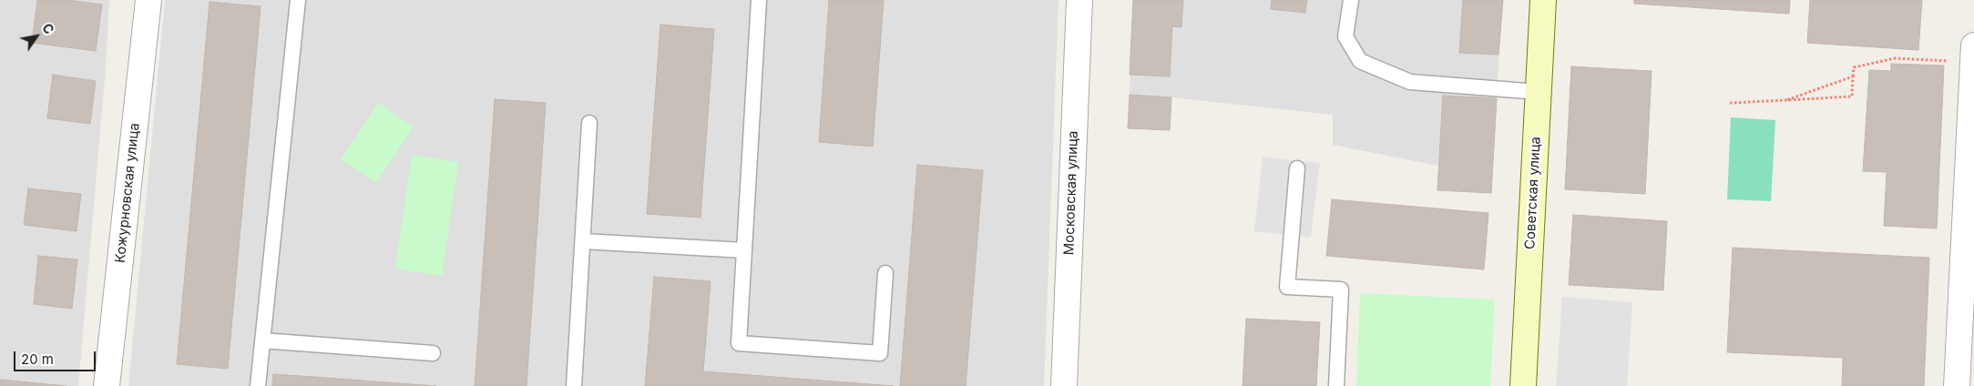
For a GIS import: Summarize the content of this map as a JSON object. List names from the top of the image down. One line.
{"streets":{"main road":["Советская улица"],"street":["Кожурновская улица","Московская улица"]},"scale_bar":"20 m","north":"top right"}
